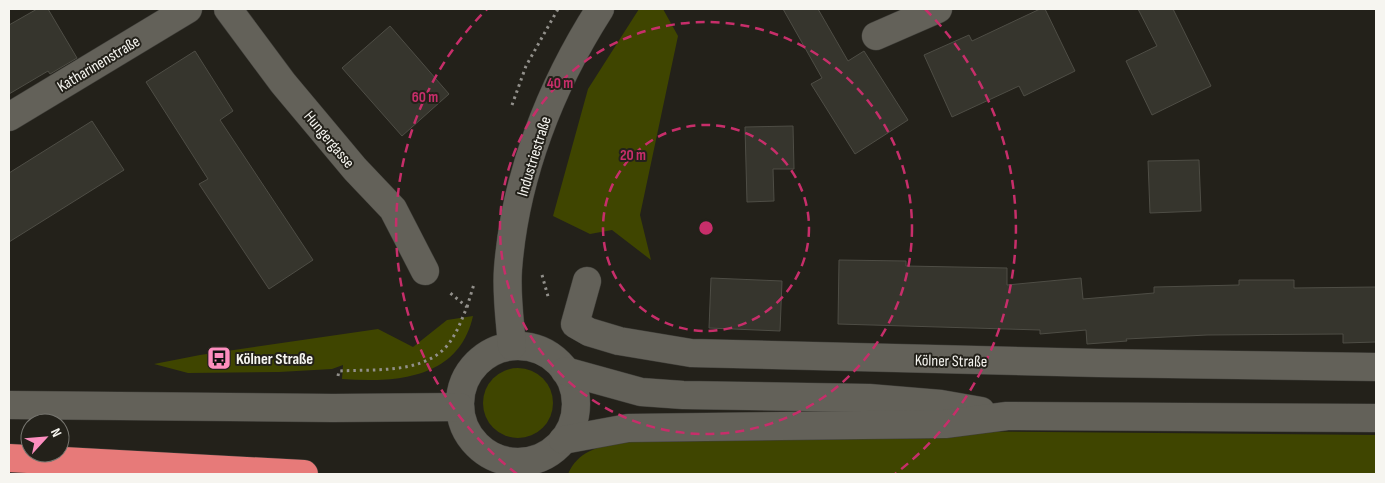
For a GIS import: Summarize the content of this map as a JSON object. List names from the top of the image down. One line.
{"streets":{"street":["Katharinenstraße","Hungergasse","Industriestraße","Kölner Straße"]},"places":{"bus stop":["Kölner Straße"]},"north":"top right","rings":["40 m","60 m","20 m"]}
